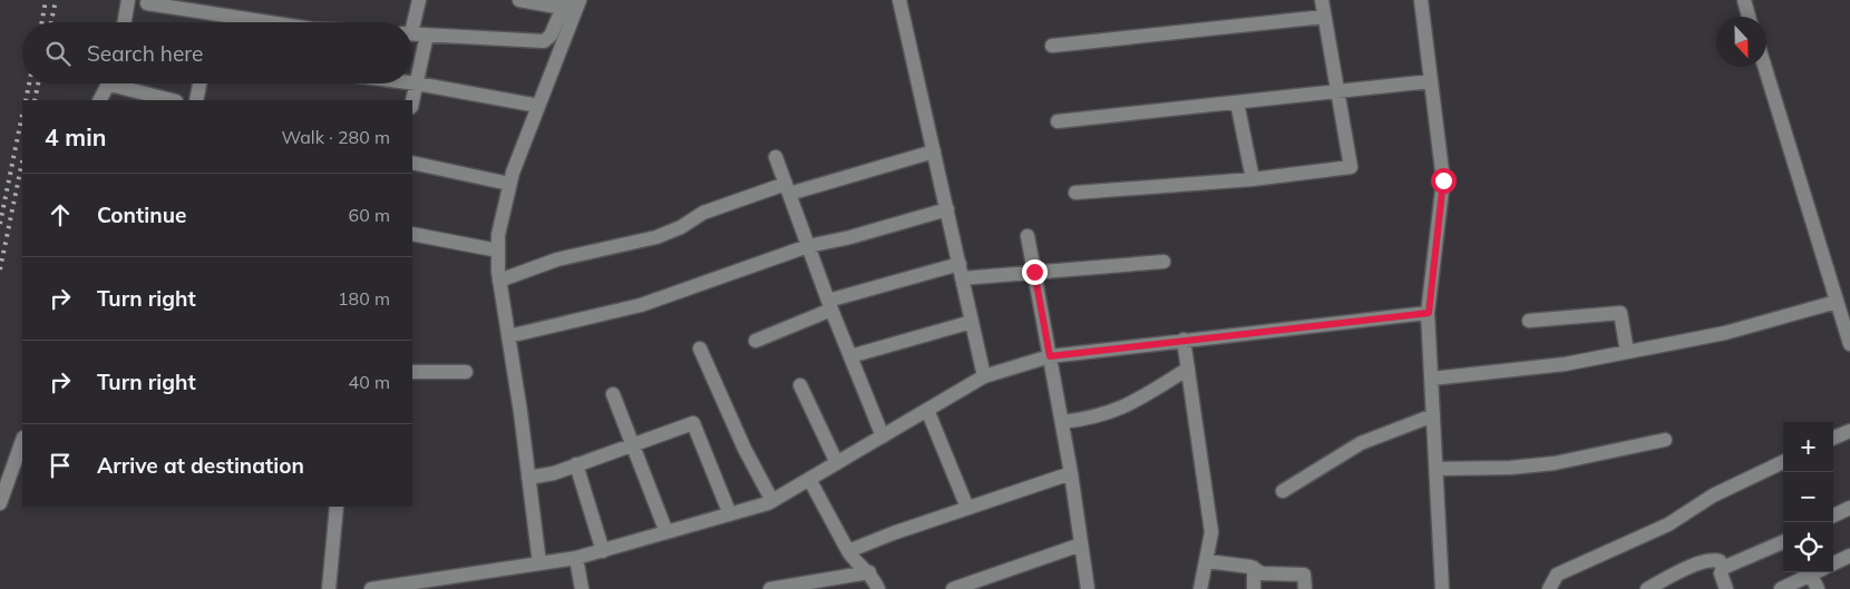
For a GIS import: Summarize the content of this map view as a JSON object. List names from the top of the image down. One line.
{"north":"bottom","page":{"search":"Search here","heading":["4 min","Walk · 280 m"],"list":[["Continue","60 m"],["Turn right","180 m"],["Turn right","40 m"],"Arrive at destination"],"map_buttons":["+","−"]}}
